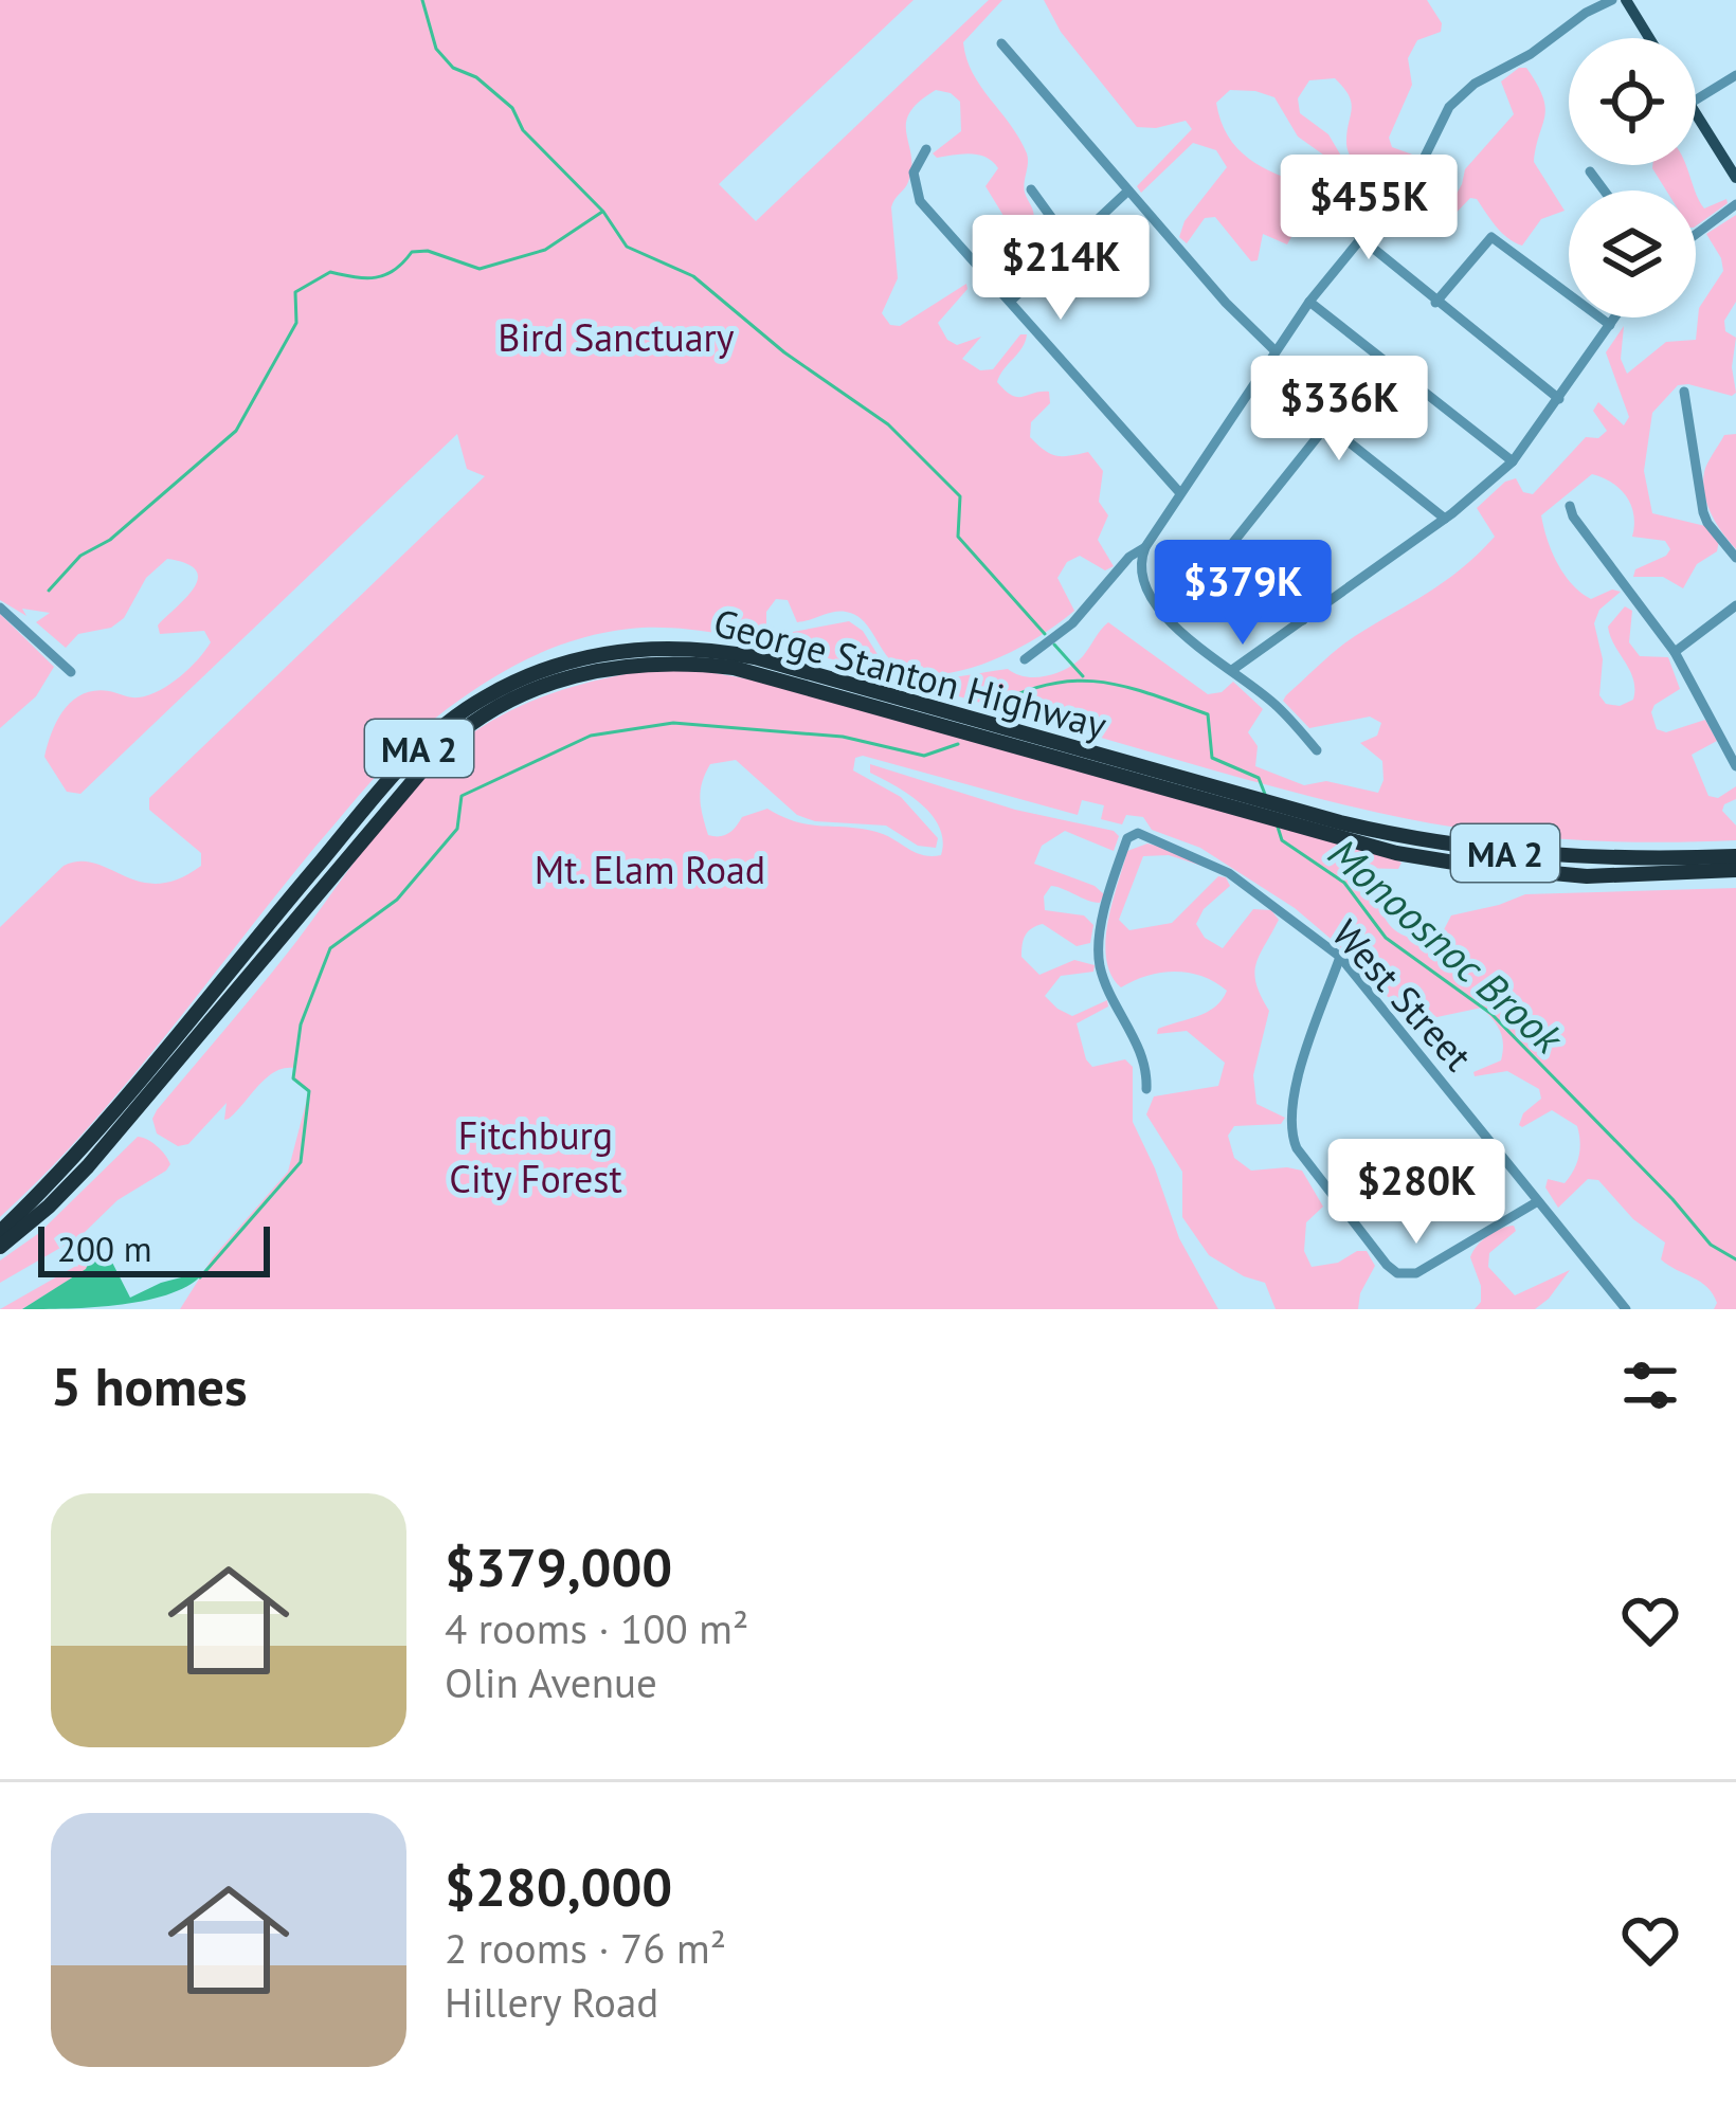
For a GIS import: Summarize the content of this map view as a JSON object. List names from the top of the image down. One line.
{"streets":{"highway":["George Stanton Highway","MA 2"],"street":["West Street"]},"water":["Monoosnoc Brook"],"parks":["Bird Sanctuary","Mt. Elam Road","Fitchburg City Forest"],"scale_bar":"200 m","page":{"price":["$455K","$214K","$336K","$379K","$280K"],"scale":"200 m","heading":"5 homes","list":[{"name":"$379,000","note":"4 rooms · 100 m² · Olin Avenue"},{"name":"$280,000","note":"2 rooms · 76 m² · Hillery Road"}]}}
